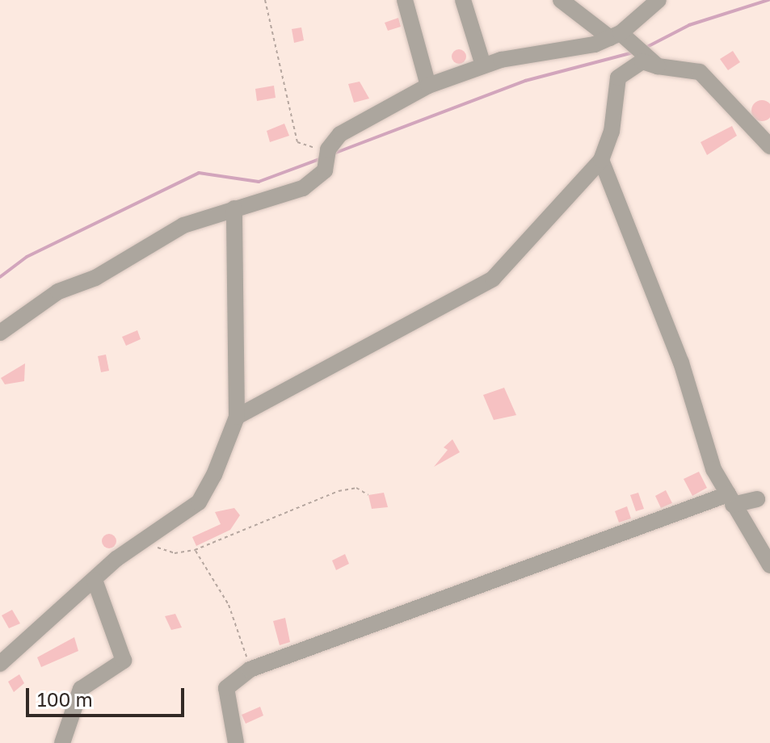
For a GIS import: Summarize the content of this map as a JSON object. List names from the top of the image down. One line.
{"scale_bar":"100 m"}
